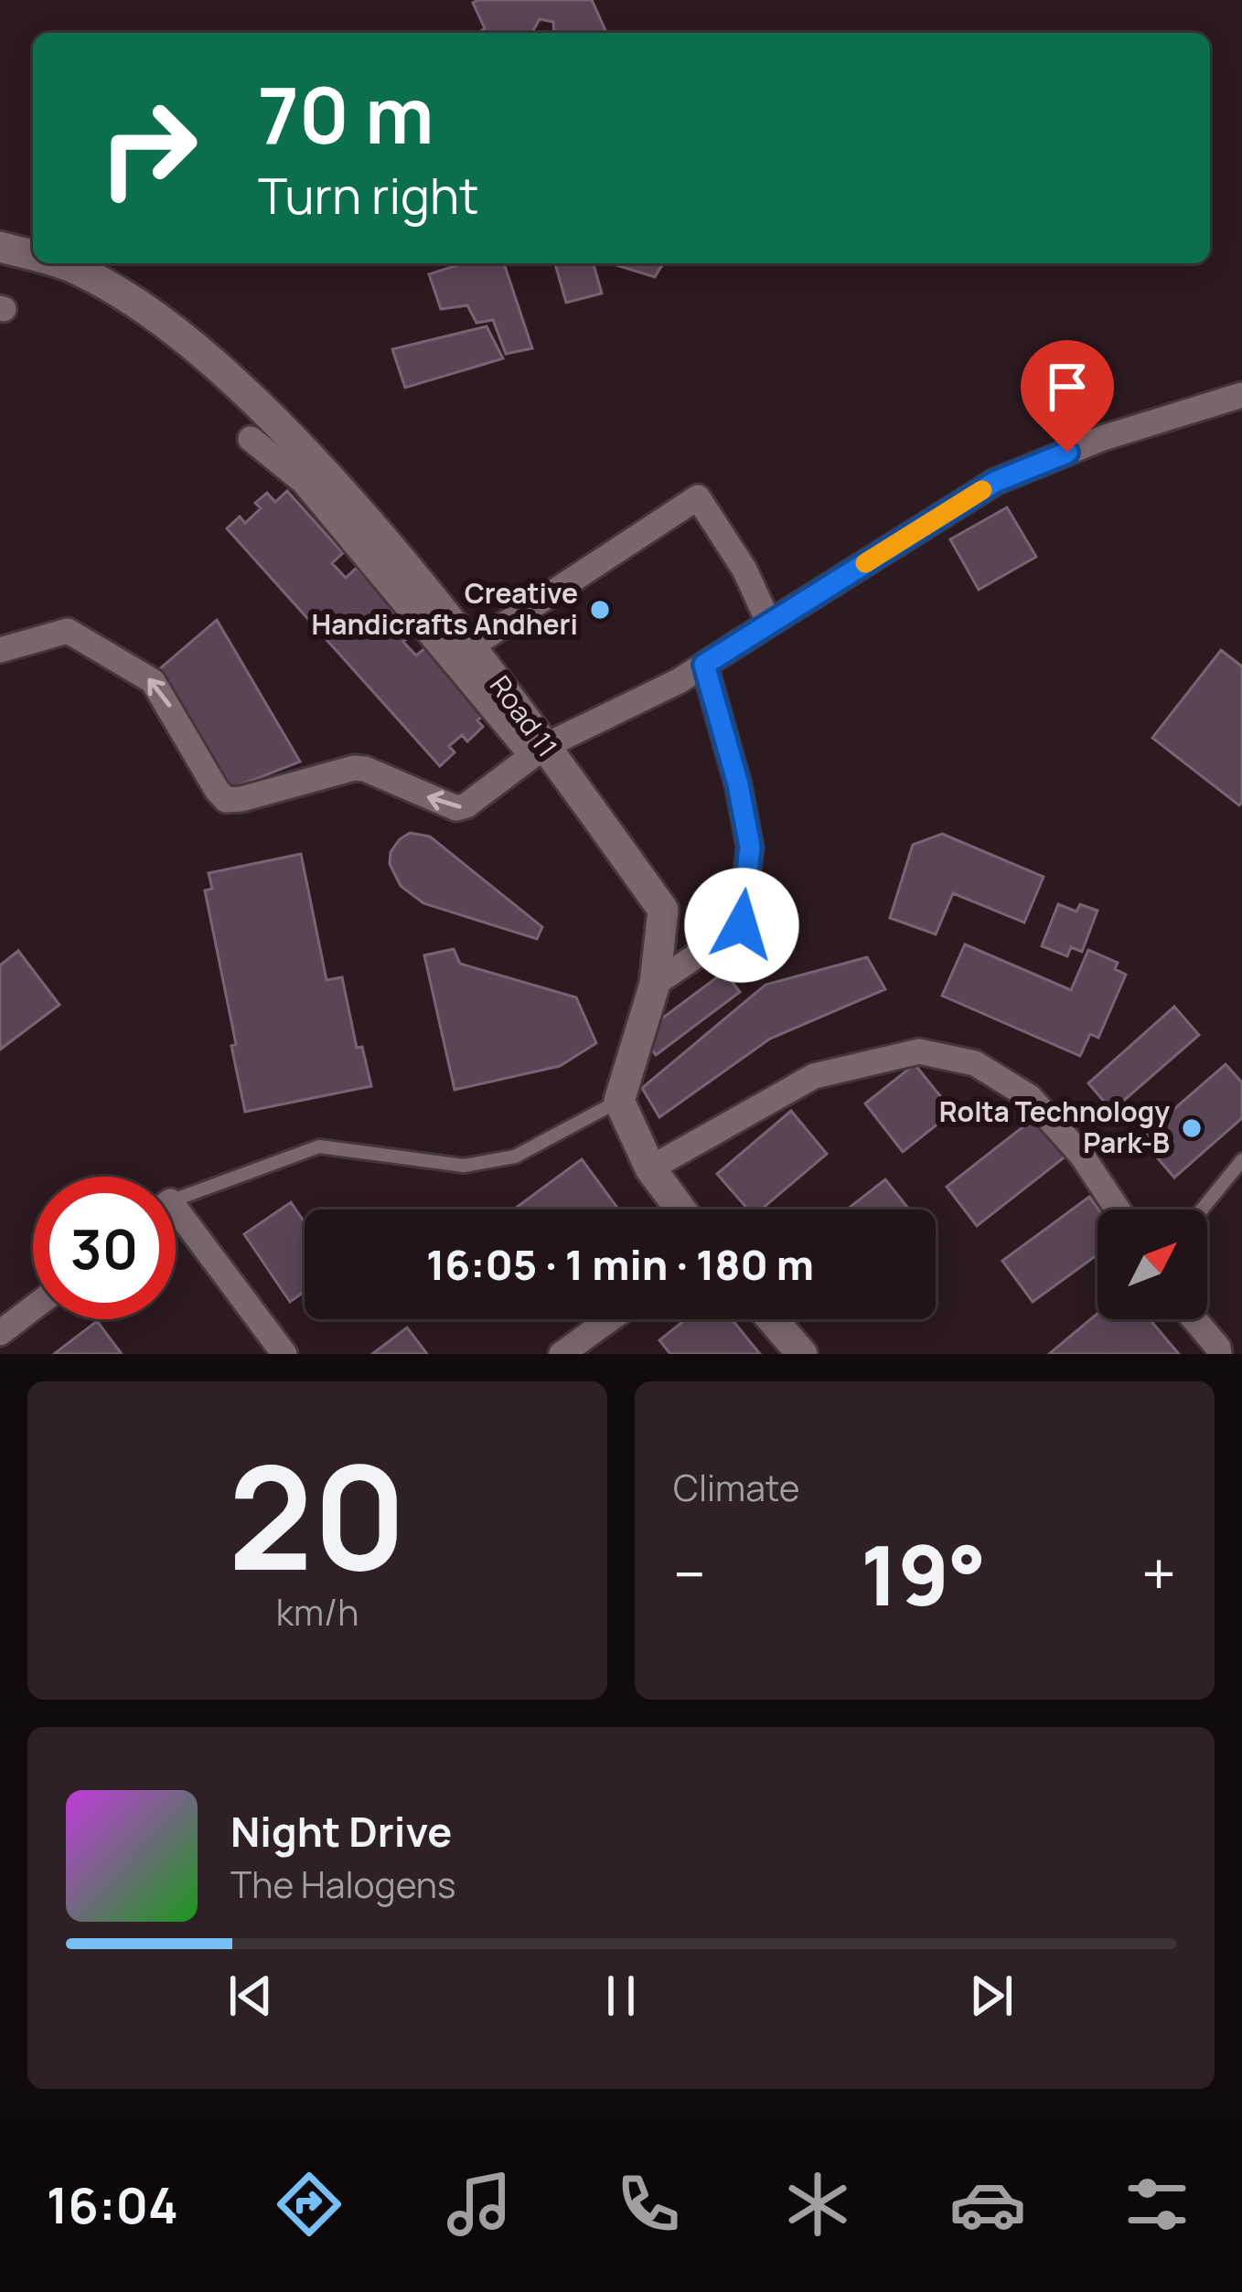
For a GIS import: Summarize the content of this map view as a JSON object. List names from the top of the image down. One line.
{"streets":{"street":["Road 11"]},"places":["Creative Handicrafts Andheri","Rolta Technology Park-B"],"north":"top right","page":{"turn":["70 m","Turn right"],"limit":"30","trip":"16:05 · 1 min · 180 m","tile":[["20","km/h"],"Climate"],"heat":["−","19°","+"],"song":["Night Drive","The Halogens"],"tabs":"16:04"}}
